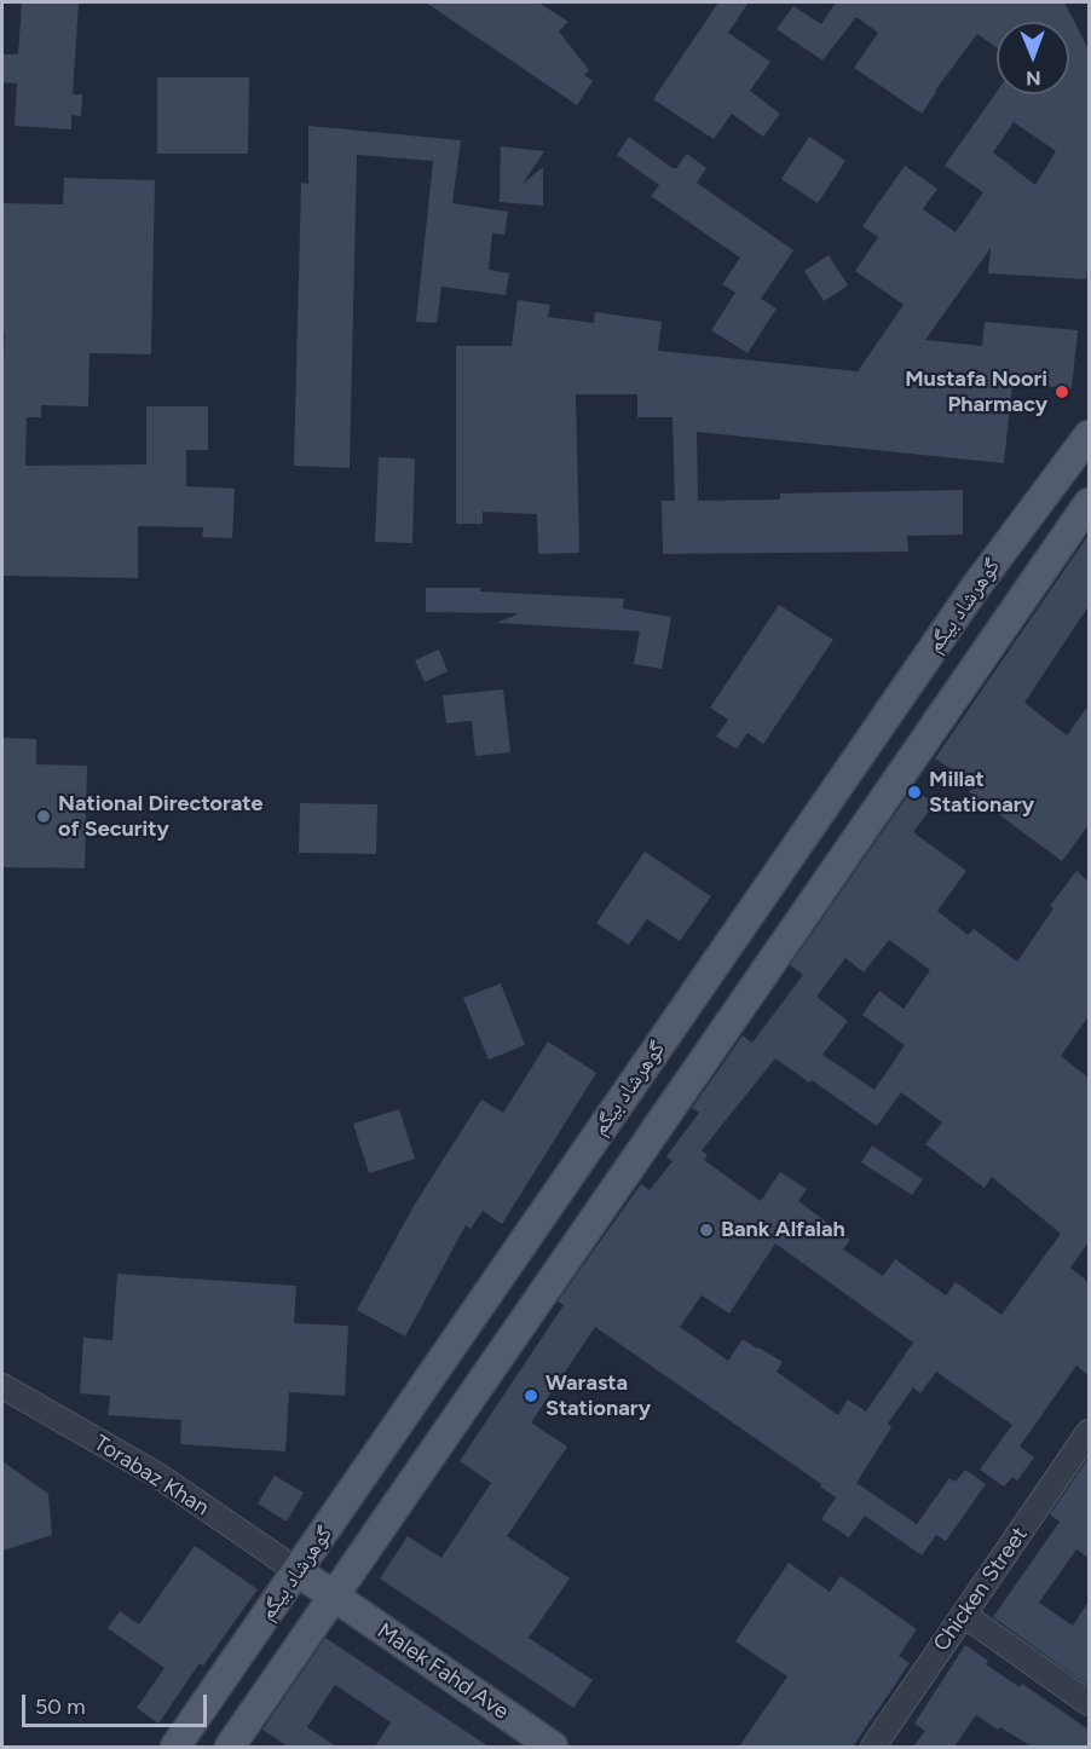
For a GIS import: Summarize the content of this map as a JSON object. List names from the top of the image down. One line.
{"streets":{"main road":["گوهرشاد بیگم","Malek Fahd Ave"],"street":["Torabaz Khan","Chicken Street"]},"crossings":[["گوهرشاد بیگم","Torabaz Khan"],["گوهرشاد بیگم","Malek Fahd Ave"],["Torabaz Khan","Malek Fahd Ave"]],"places":["Mustafa Noori Pharmacy","Millat Stationary","National Directorate of Security","Bank Alfalah","Warasta Stationary"],"scale_bar":"50 m","north":"bottom"}
